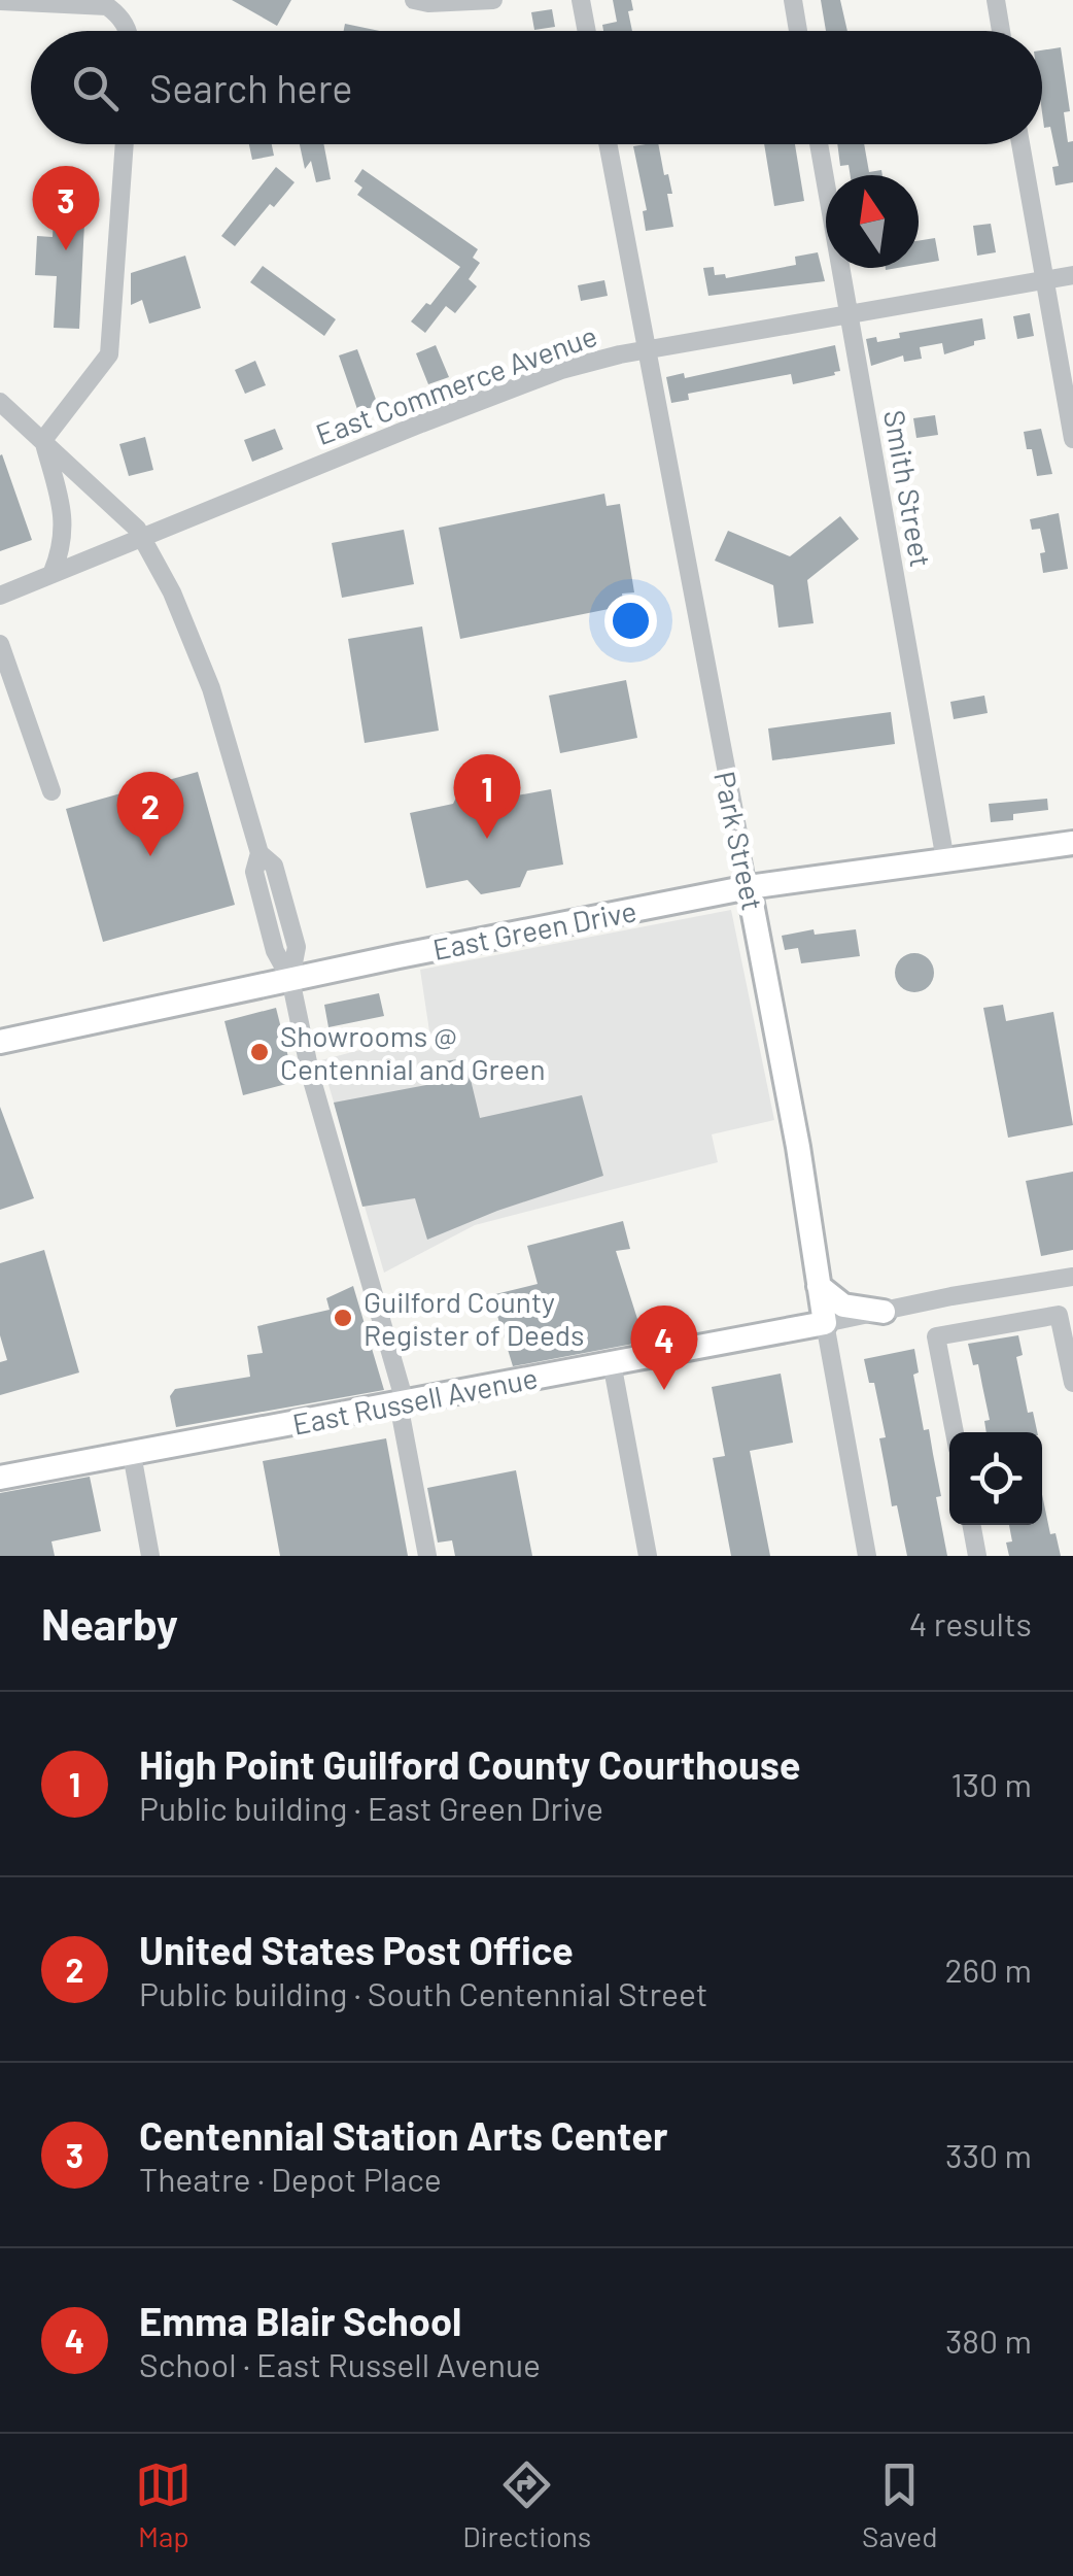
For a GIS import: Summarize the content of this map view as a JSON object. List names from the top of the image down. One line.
{"streets":{"main road":["Park Street","East Green Drive","East Russell Avenue"],"street":["East Commerce Avenue","Smith Street"]},"crossings":[["East Commerce Avenue","Smith Street"],["East Commerce Avenue","Park Street"],["Smith Street","East Green Drive"],["Park Street","East Green Drive"],["Park Street","East Russell Avenue"]],"places":["Showrooms @ Centennial and Green","Guilford County Register of Deeds"],"north":"top","page":{"search":"Search here","pins":["3","1","2","4"],"heading":["Nearby","4 results"],"list":[{"mark":"1","name":"High Point Guilford County Courthouse","note":"Public building · East Green Drive","value":"130 m"},{"mark":"2","name":"United States Post Office","note":"Public building · South Centennial Street","value":"260 m"},{"mark":"3","name":"Centennial Station Arts Center","note":"Theatre · Depot Place","value":"330 m"},{"mark":"4","name":"Emma Blair School","note":"School · East Russell Avenue","value":"380 m"}],"nav":["Map","Directions","Saved"]}}
